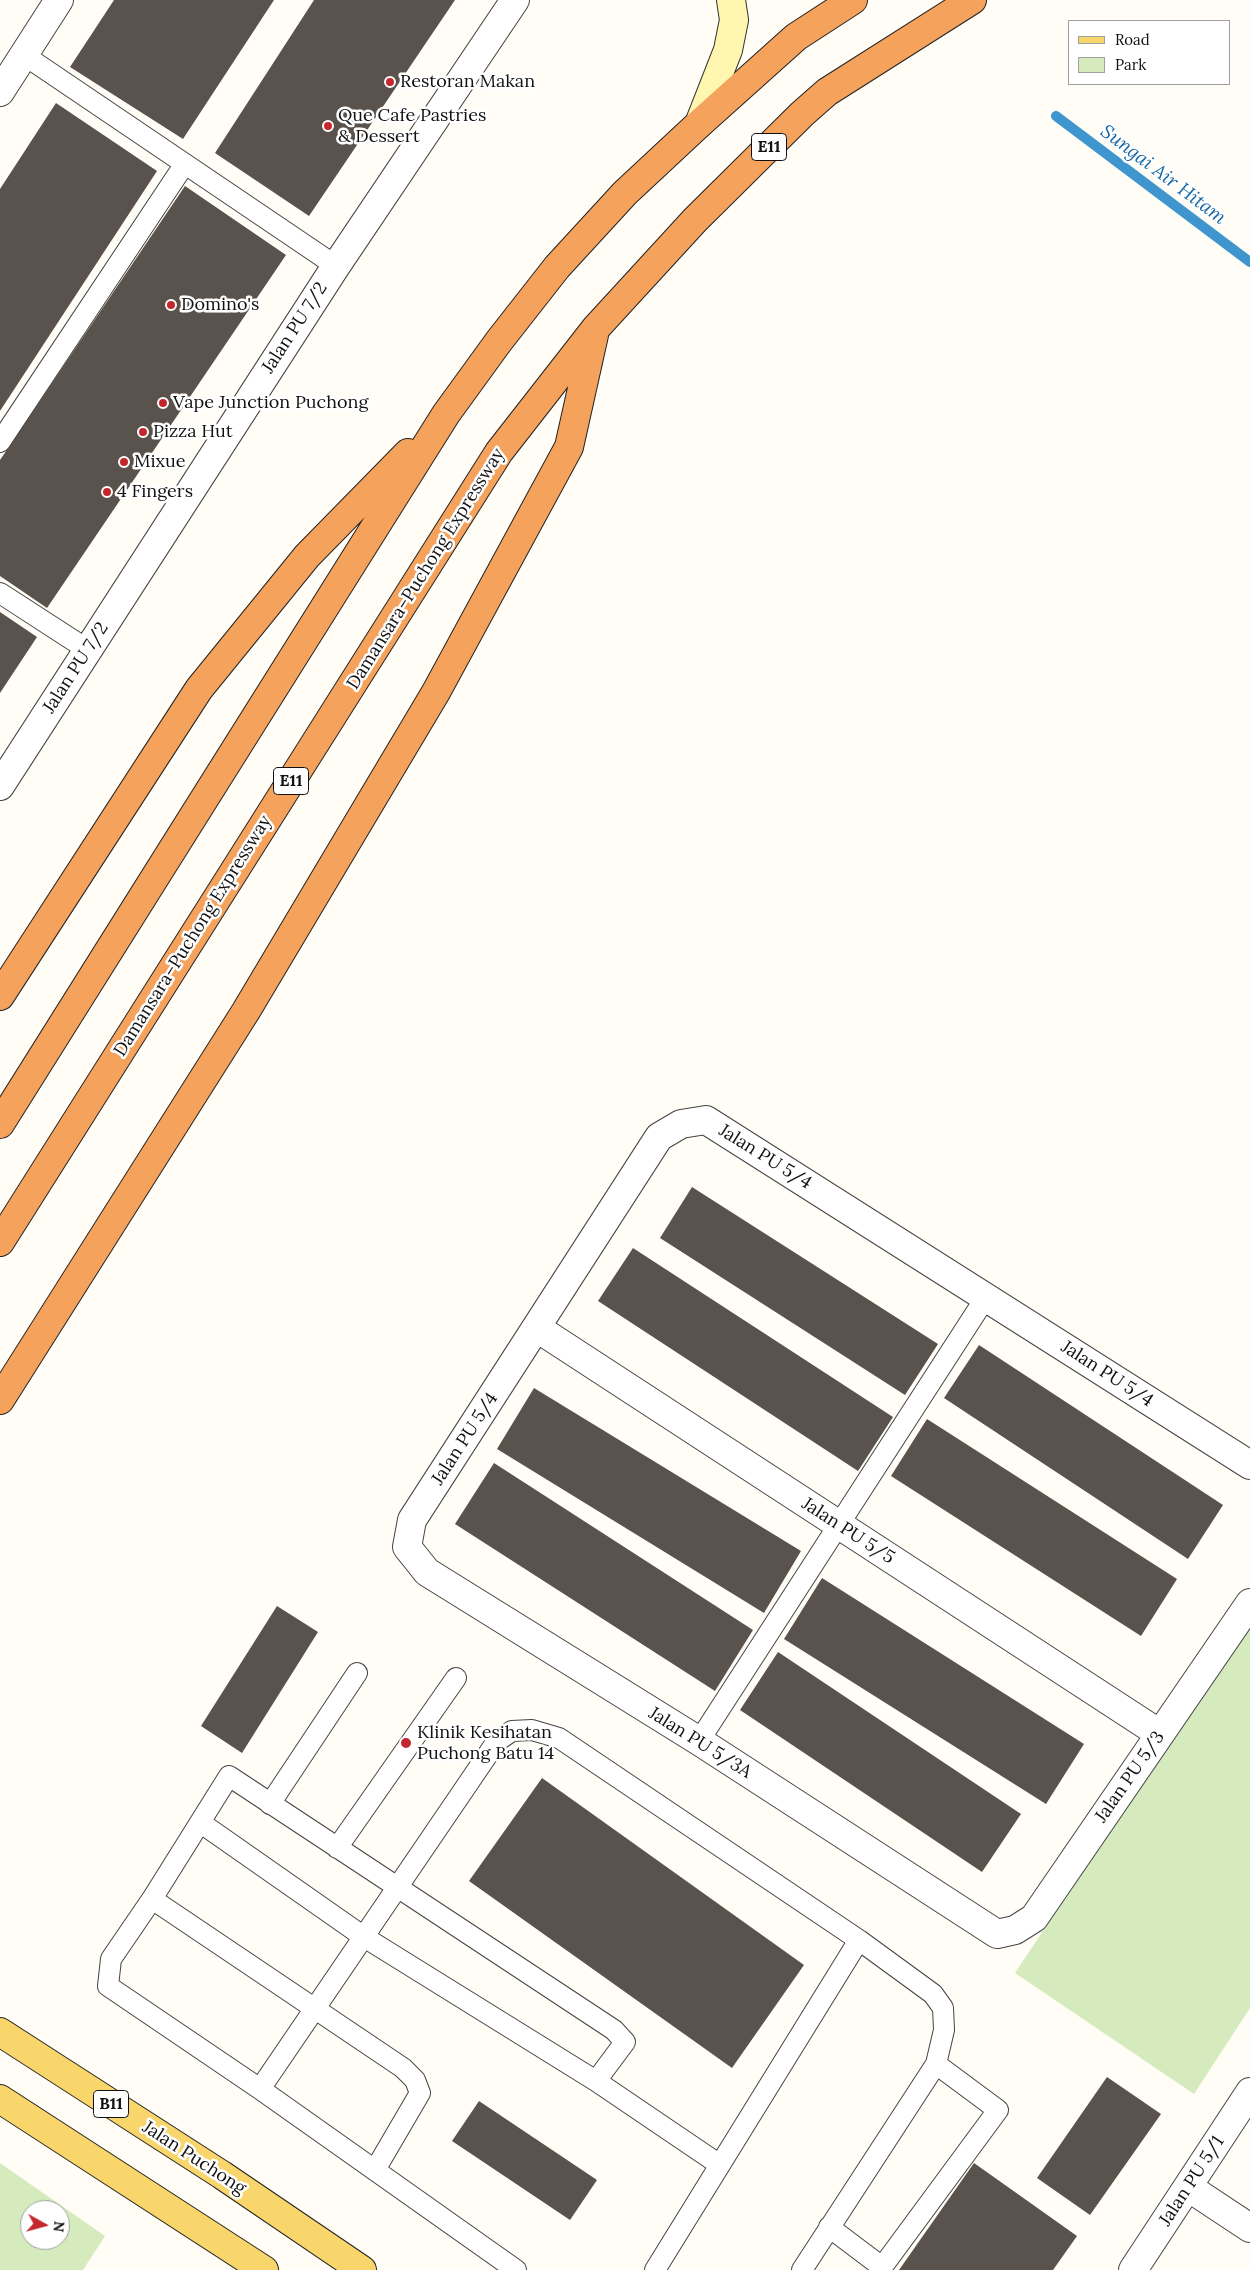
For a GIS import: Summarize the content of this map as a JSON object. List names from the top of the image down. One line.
{"streets":{"highway":["E11","Damansara–Puchong Expressway"],"main road":["B11","Jalan Puchong"],"street":["Jalan PU 7/2","Jalan PU 5/4","Jalan PU 5/5","Jalan PU 5/3A","Jalan PU 5/3","Jalan PU 5/1"]},"crossings":[["Jalan PU 5/4","Jalan PU 5/5"],["Jalan PU 5/4","Jalan PU 5/3A"],["Jalan PU 5/5","Jalan PU 5/3"],["Jalan PU 5/3A","Jalan PU 5/3"]],"water":["Sungai Air Hitam"],"places":["Restoran Makan","Que Cafe Pastries & Dessert","Domino's","Vape Junction Puchong","Pizza Hut","Mixue","4 Fingers","Klinik Kesihatan Puchong Batu 14"],"legend":["Road","Park"],"north":"right"}
